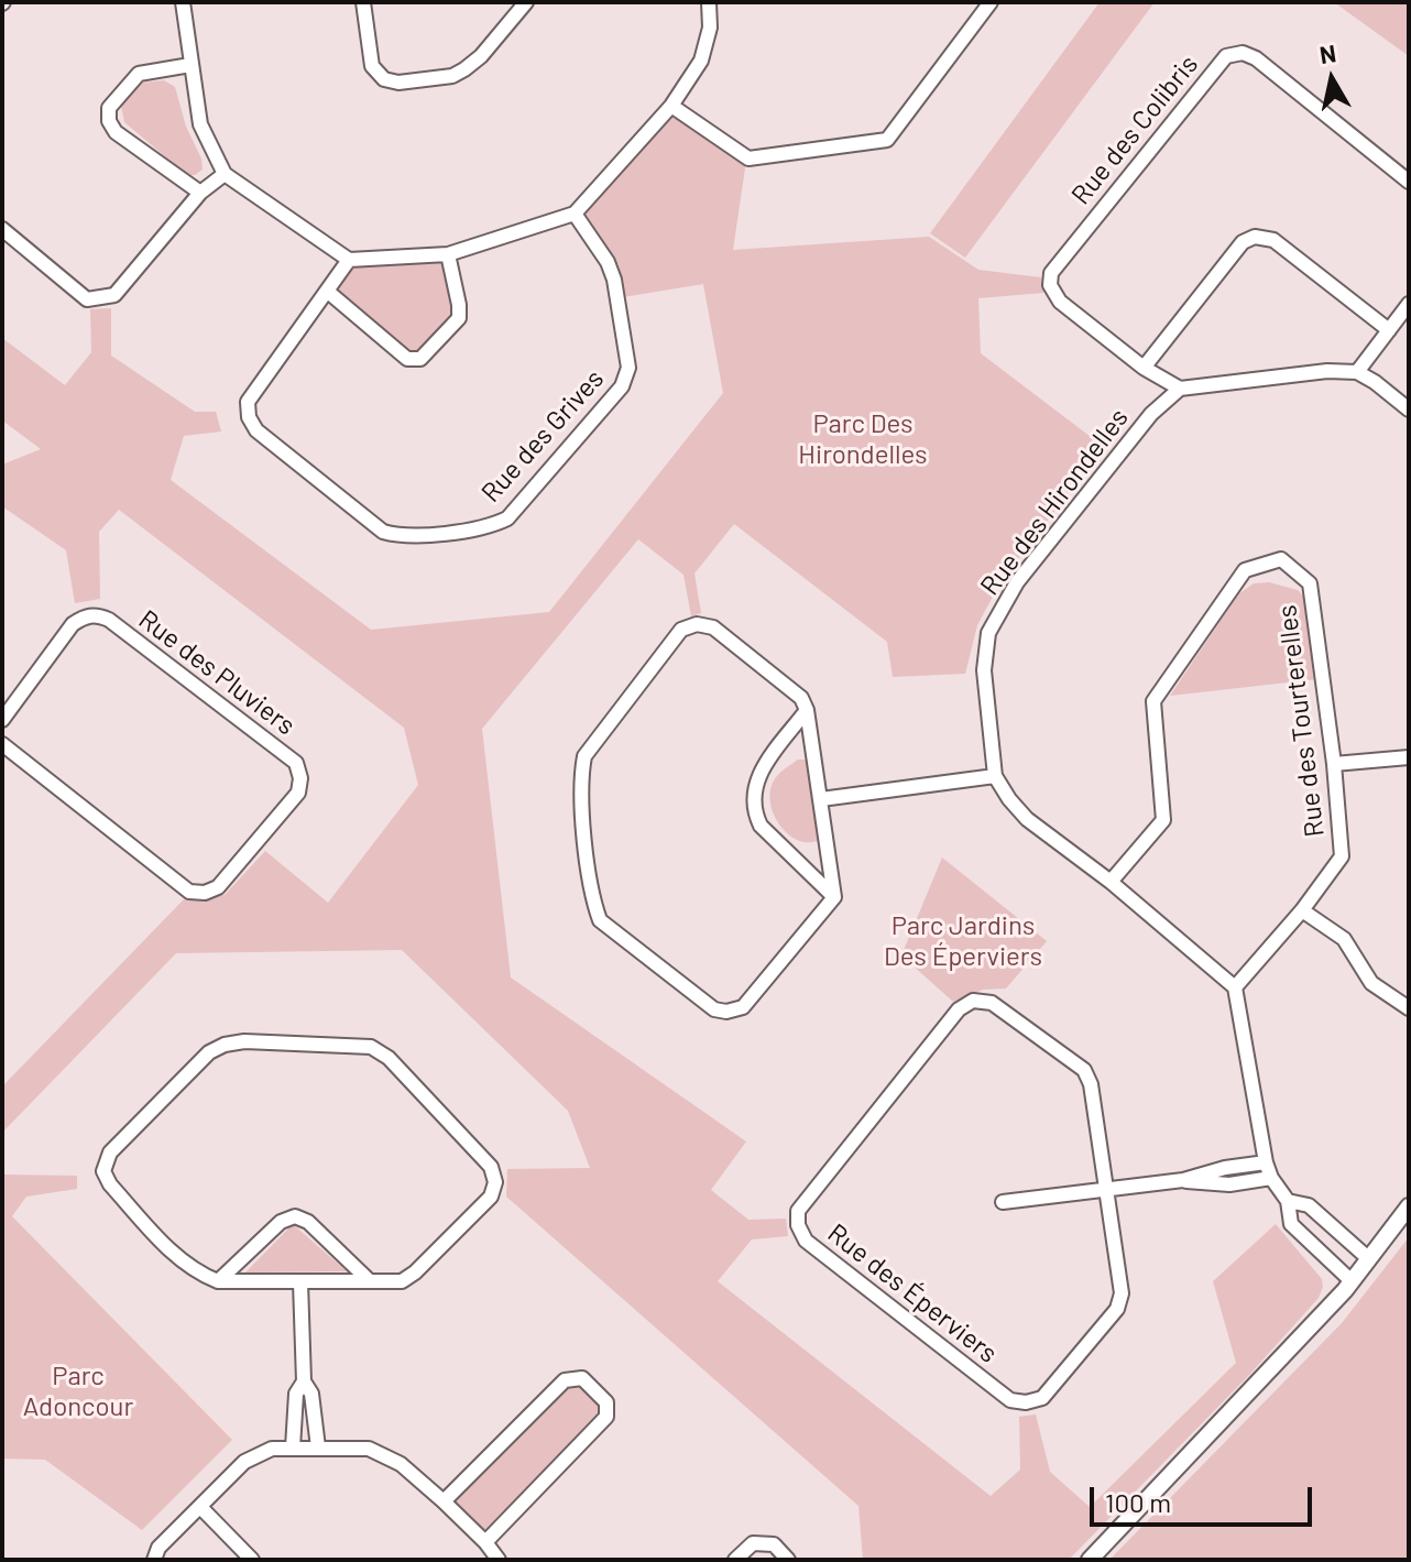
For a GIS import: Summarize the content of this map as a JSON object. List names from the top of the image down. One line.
{"streets":{"street":["Rue des Colibris","Rue des Grives","Rue des Hirondelles","Rue des Pluviers","Rue des Tourterelles","Rue des Éperviers"]},"crossings":[["Rue des Colibris","Rue des Hirondelles"]],"parks":["Parc Des Hirondelles","Parc Jardins Des Éperviers","Parc Adoncour"],"scale_bar":"100 m","north":"top"}
